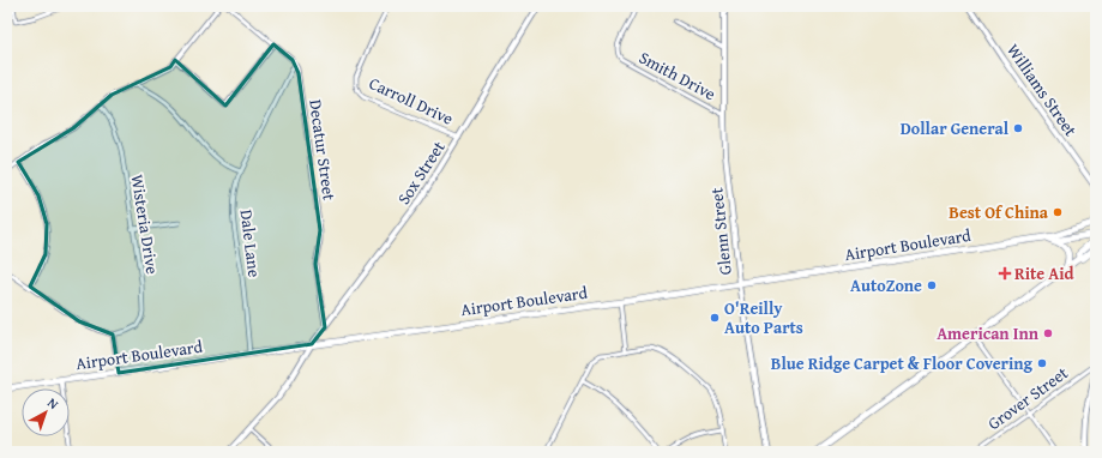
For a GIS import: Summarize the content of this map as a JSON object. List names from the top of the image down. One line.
{"streets":{"main road":["Airport Boulevard"],"street":["Smith Drive","Williams Street","Carroll Drive","Decatur Street","Sox Street","Wisteria Drive","Glenn Street","Dale Lane","Grover Street"]},"crossings":[["Smith Drive","Glenn Street"],["Carroll Drive","Sox Street"],["Decatur Street","Sox Street"],["Decatur Street","Dale Lane"],["Sox Street","Airport Boulevard"],["Glenn Street","Airport Boulevard"],["Dale Lane","Airport Boulevard"]],"places":{"other":["Dollar General","Best Of China","AutoZone","O'Reilly Auto Parts","American Inn","Blue Ridge Carpet & Floor Covering"],"health":["Rite Aid"]},"north":"top right"}
